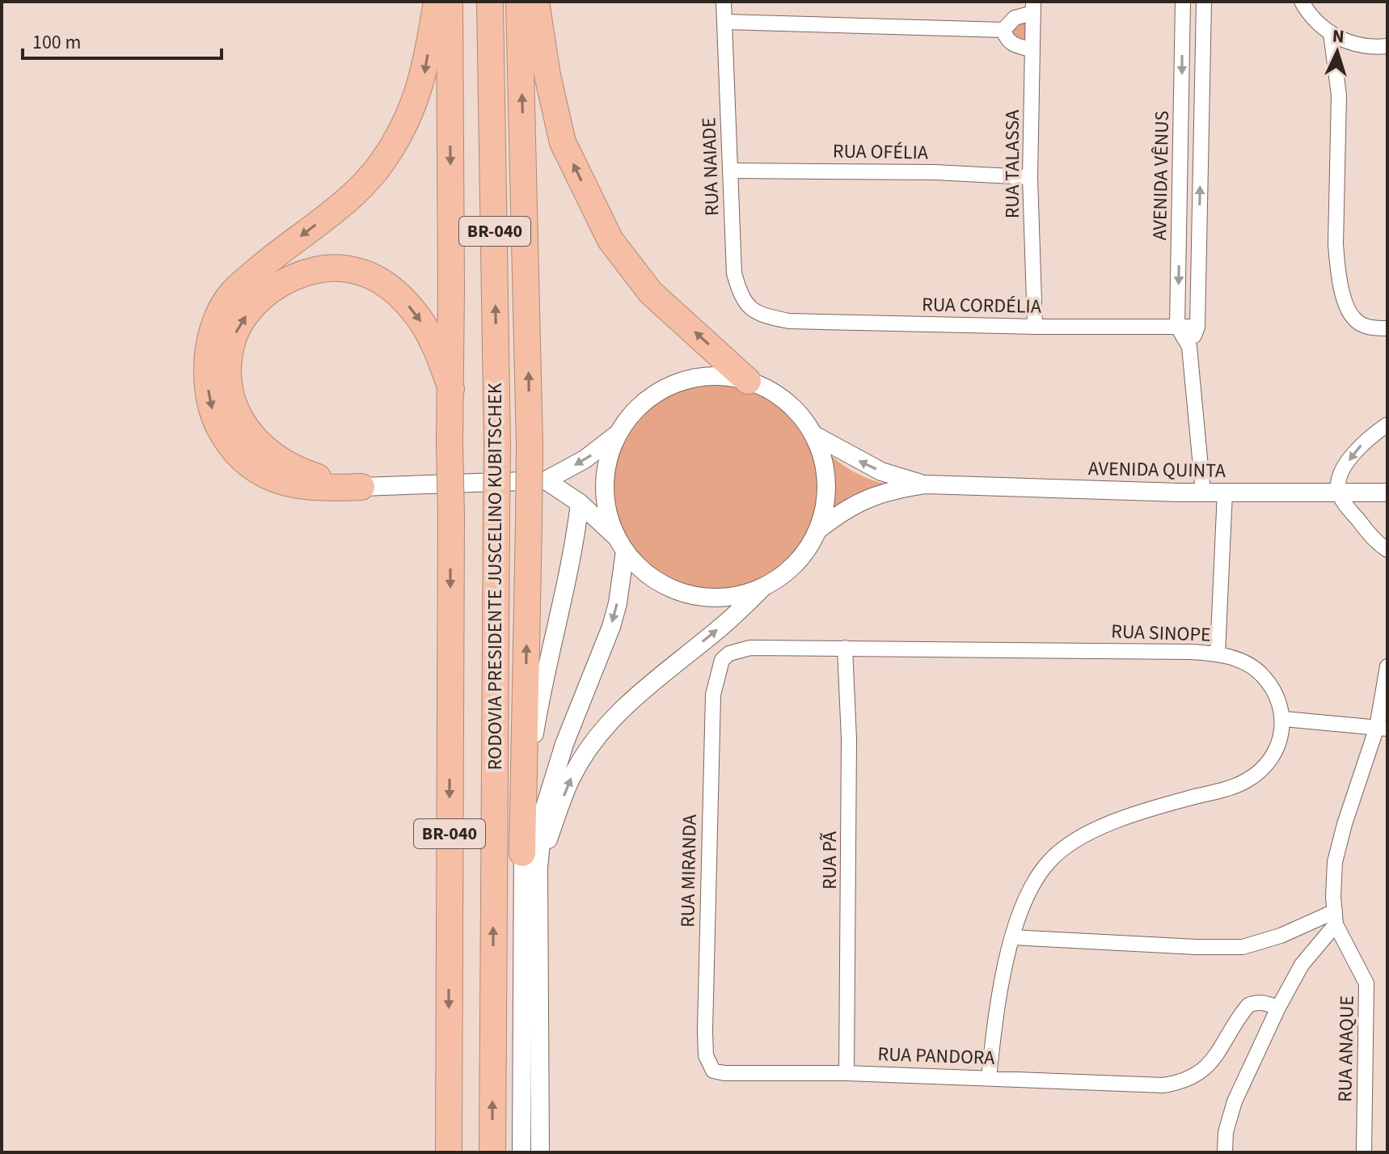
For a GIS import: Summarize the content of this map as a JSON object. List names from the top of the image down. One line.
{"streets":{"highway":["BR-040","RODOVIA PRESIDENTE JUSCELINO KUBITSCHEK"],"street":["RUA OFÉLIA","RUA TALASSA","RUA NAIADE","AVENIDA VÊNUS","RUA CORDÉLIA","AVENIDA QUINTA","RUA SINOPE","RUA PÃ","RUA MIRANDA","RUA ANAQUE","RUA PANDORA"]},"crossings":[["RUA OFÉLIA","RUA TALASSA"],["RUA OFÉLIA","RUA NAIADE"],["RUA TALASSA","RUA CORDÉLIA"],["RUA NAIADE","RUA CORDÉLIA"],["AVENIDA VÊNUS","RUA CORDÉLIA"],["AVENIDA VÊNUS","AVENIDA QUINTA"],["RUA SINOPE","RUA PÃ"],["RUA SINOPE","RUA MIRANDA"],["RUA PÃ","RUA PANDORA"],["RUA MIRANDA","RUA PANDORA"]],"scale_bar":"100 m","north":"top"}
